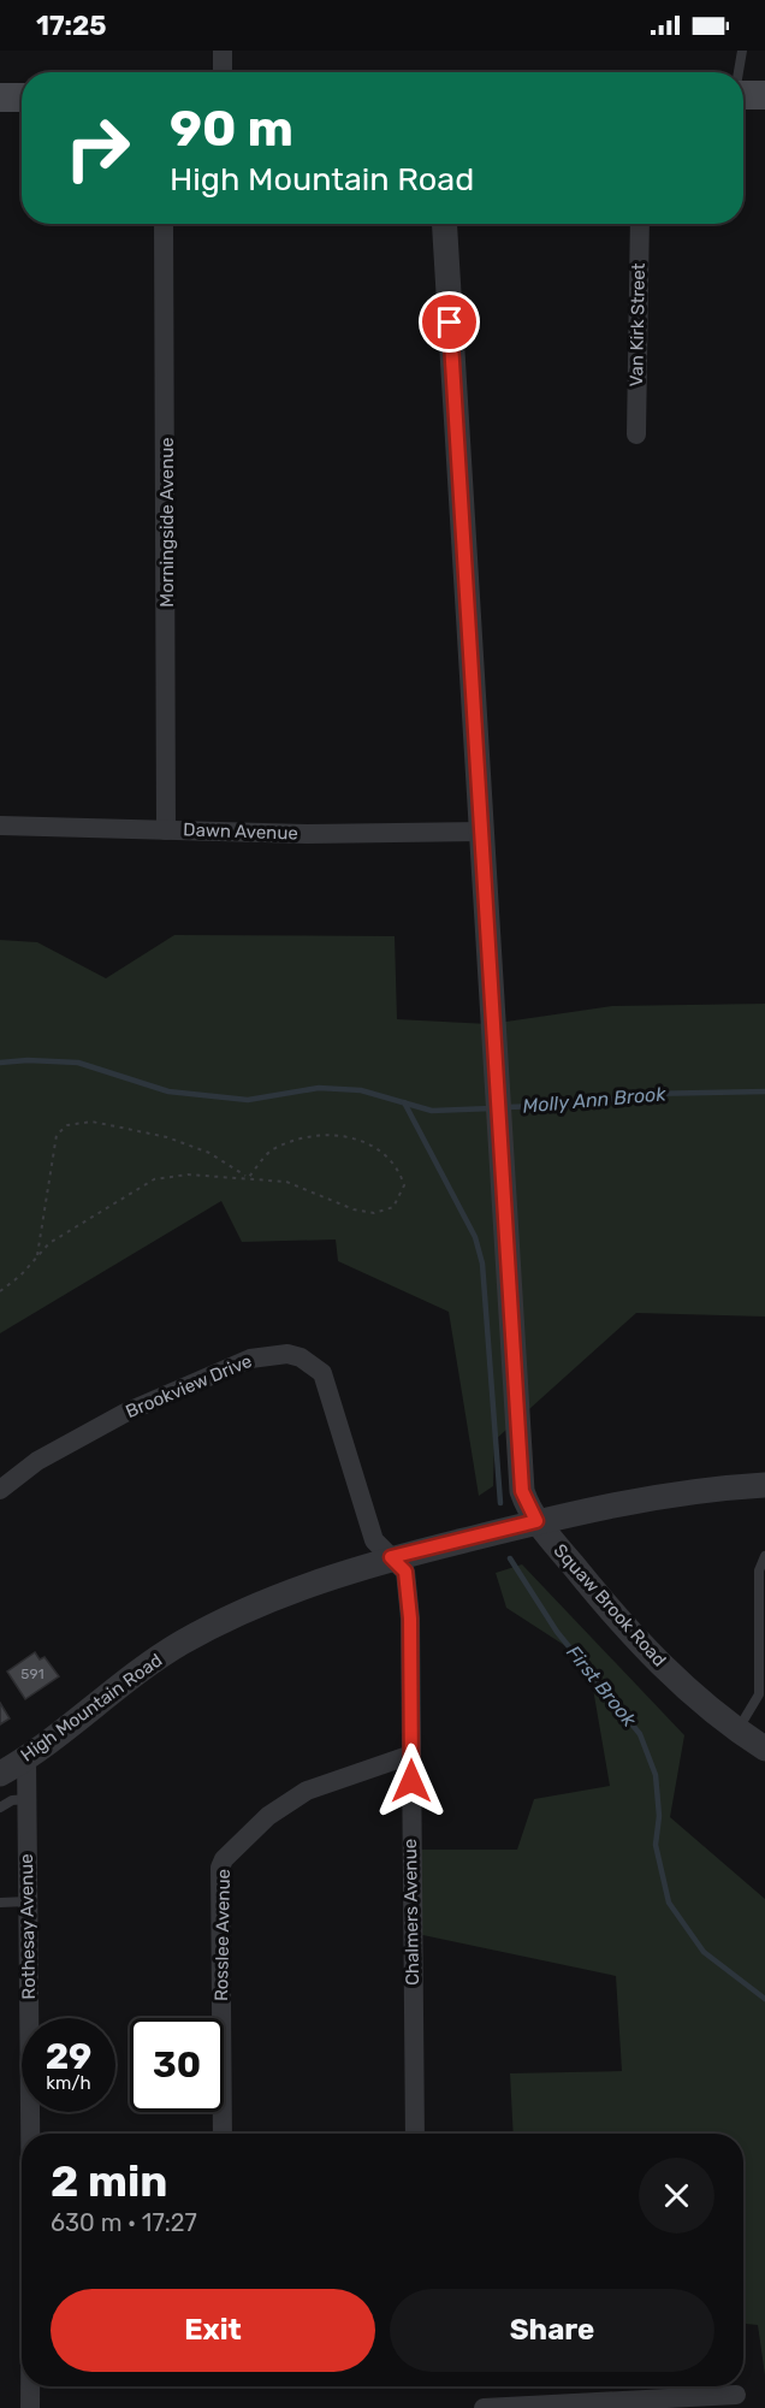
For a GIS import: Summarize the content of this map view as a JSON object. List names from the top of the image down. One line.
{"streets":{"street":["Van Kirk Street","Morningside Avenue","Dawn Avenue","Brookview Drive","Squaw Brook Road","High Mountain Road","Chalmers Avenue","Rothesay Avenue","Rosslee Avenue"]},"crossings":[["Morningside Avenue","Dawn Avenue"],["Dawn Avenue","Squaw Brook Road"],["Brookview Drive","High Mountain Road"],["Brookview Drive","Chalmers Avenue"],["Squaw Brook Road","High Mountain Road"],["High Mountain Road","Chalmers Avenue"],["High Mountain Road","Rothesay Avenue"],["Chalmers Avenue","Rosslee Avenue"]],"water":["Molly Ann Brook","First Brook"],"house_numbers":["591"],"page":{"status":"17:25","turn":["90 m","High Mountain Road"],"speed":"29 km/h","limit":"30","heading":["2 min","630 m · 17:27"],"buttons":["Exit","Share"]}}
